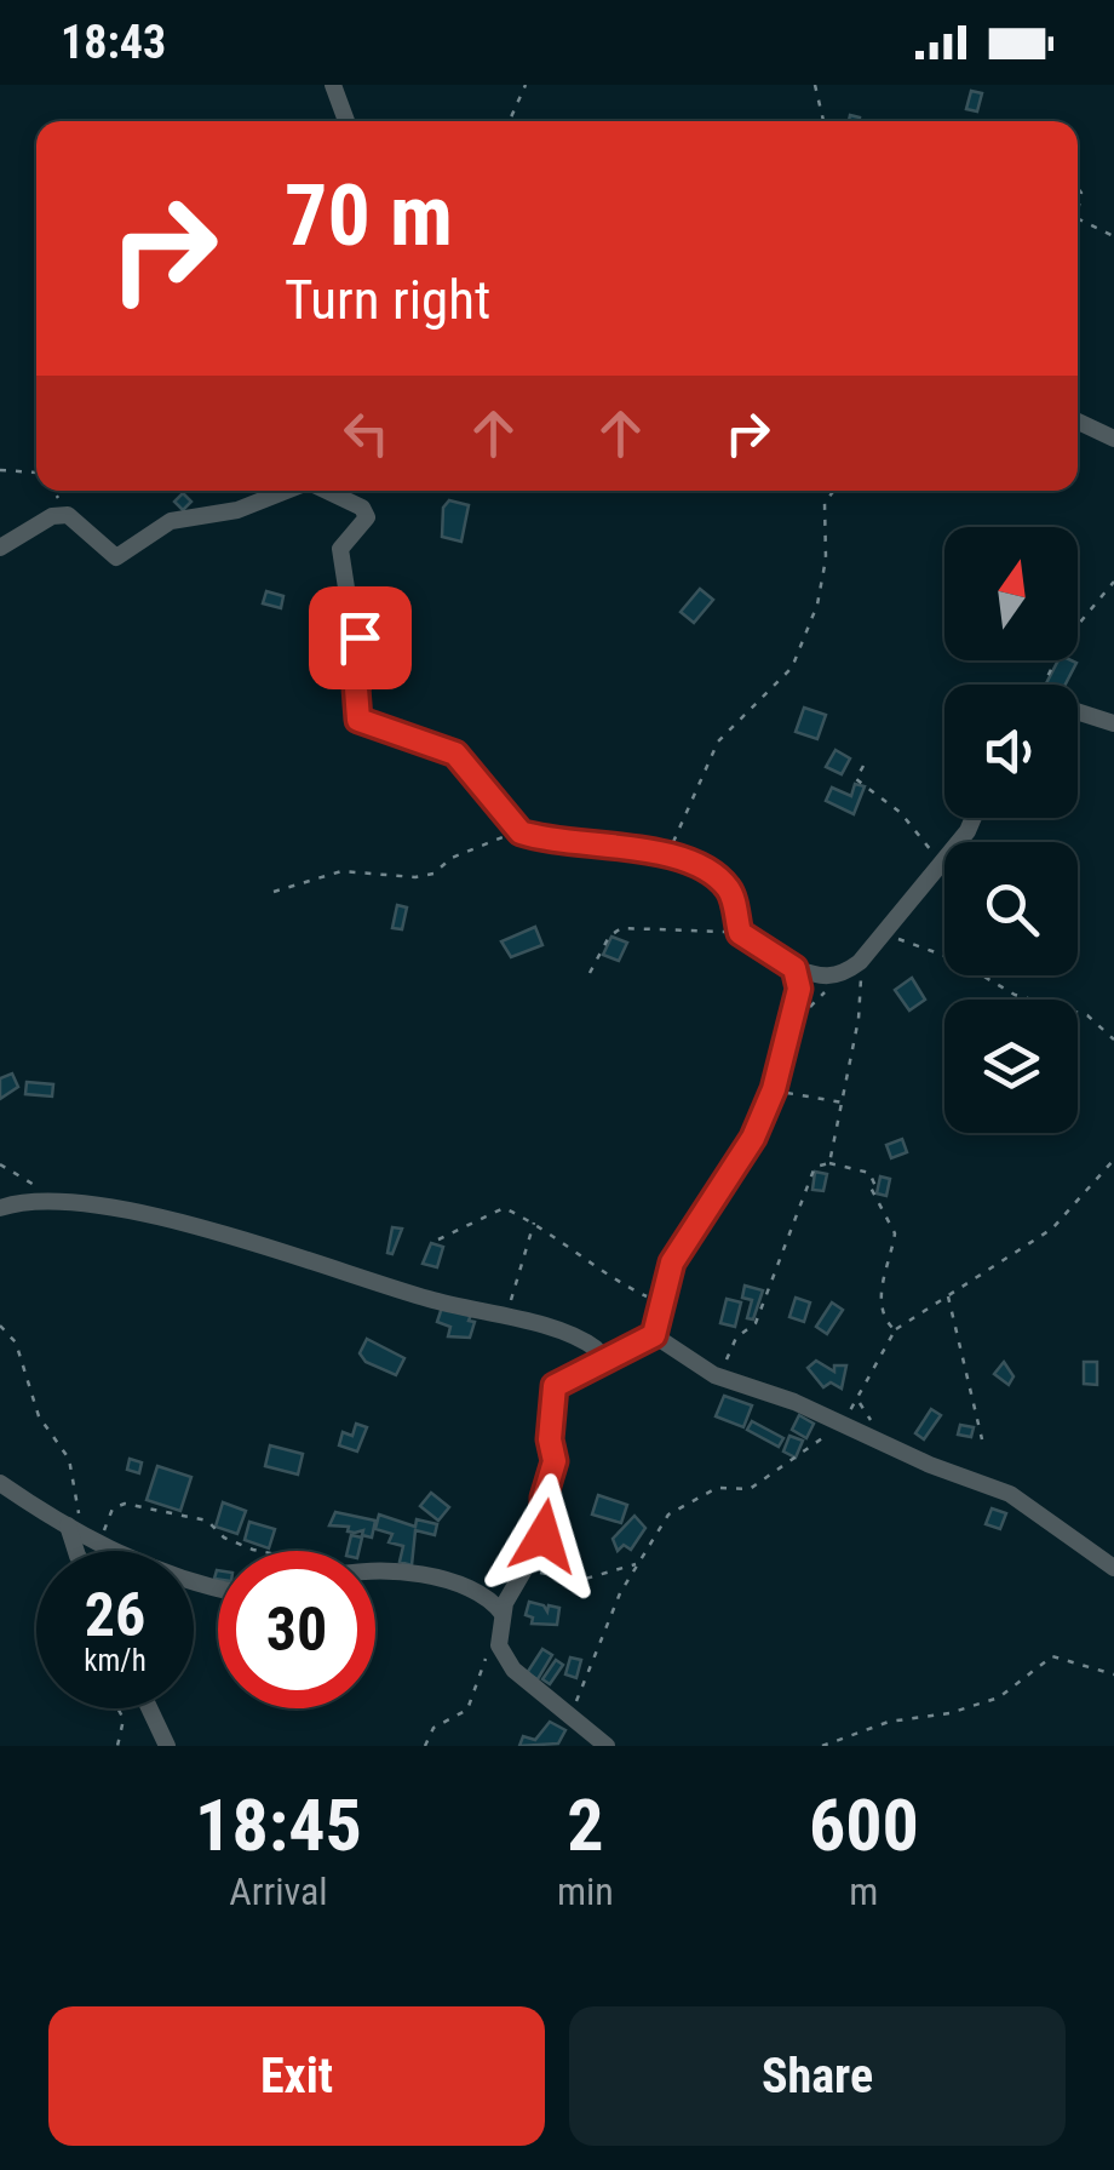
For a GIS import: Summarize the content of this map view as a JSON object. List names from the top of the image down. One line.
{"north":"top","page":{"status":"18:43","turn":["70 m","Turn right"],"speed":"26 km/h","limit":"30","eta":["18:45","Arrival","2","min","600","m"],"buttons":["Exit","Share"]}}
